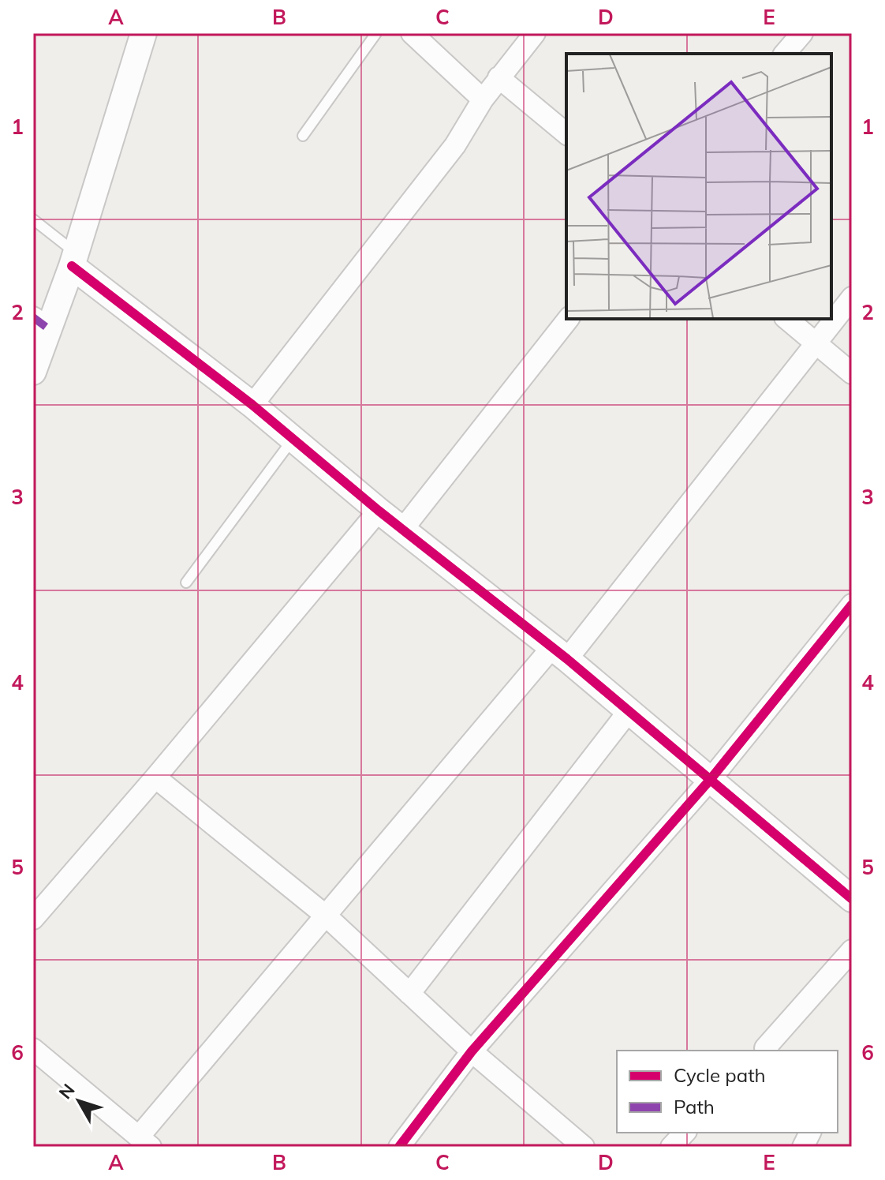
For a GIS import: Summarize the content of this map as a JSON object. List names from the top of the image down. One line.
{"legend":["Cycle path","Path"],"north":"top left","grid":{"columns":["A","B","C","D","E"],"rows":["1","2","3","4","5","6"]}}
